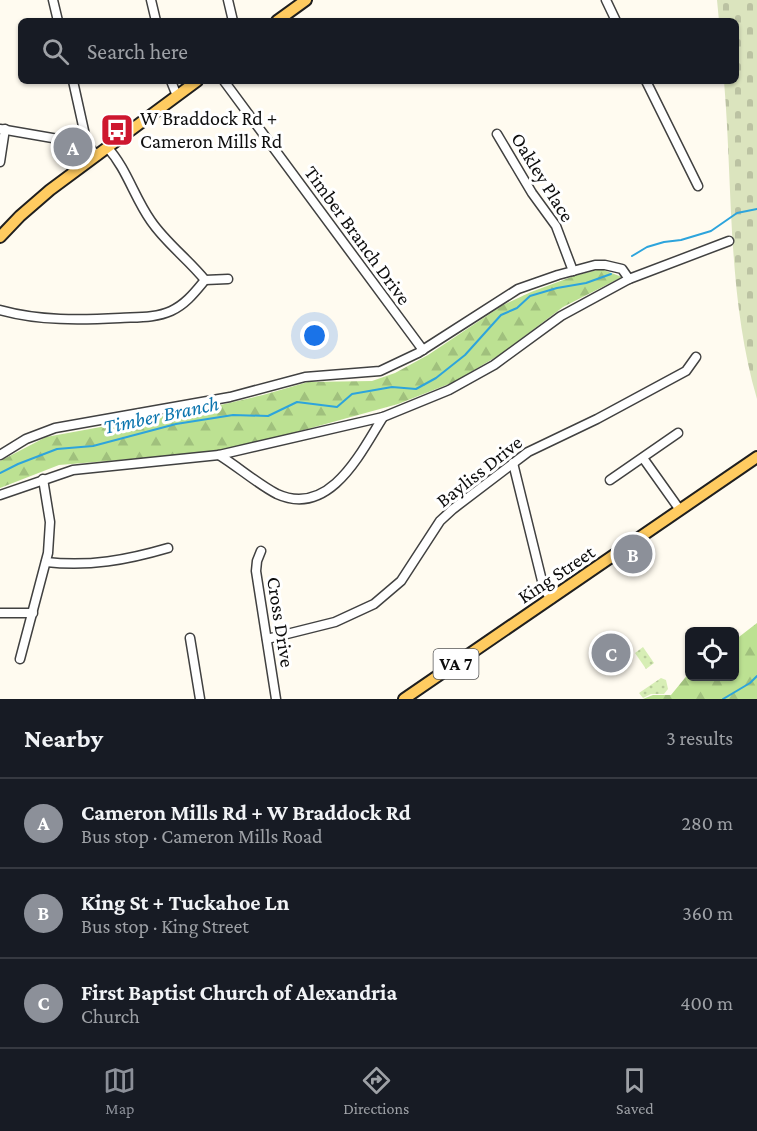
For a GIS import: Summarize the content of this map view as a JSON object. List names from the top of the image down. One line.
{"streets":{"main road":["King Street","VA 7"],"street":["Oakley Place","Timber Branch Drive","Bayliss Drive","Cross Drive"]},"crossings":[["Bayliss Drive","Cross Drive"]],"water":["Timber Branch"],"places":{"bus stop":["W Braddock Rd + Cameron Mills Rd"]},"page":{"search":"Search here","pins":["A","B","C"],"heading":["Nearby","3 results"],"list":[{"mark":"A","name":"Cameron Mills Rd + W Braddock Rd","note":"Bus stop · Cameron Mills Road","value":"280 m"},{"mark":"B","name":"King St + Tuckahoe Ln","note":"Bus stop · King Street","value":"360 m"},{"mark":"C","name":"First Baptist Church of Alexandria","note":"Church","value":"400 m"}],"nav":["Map","Directions","Saved"]}}
